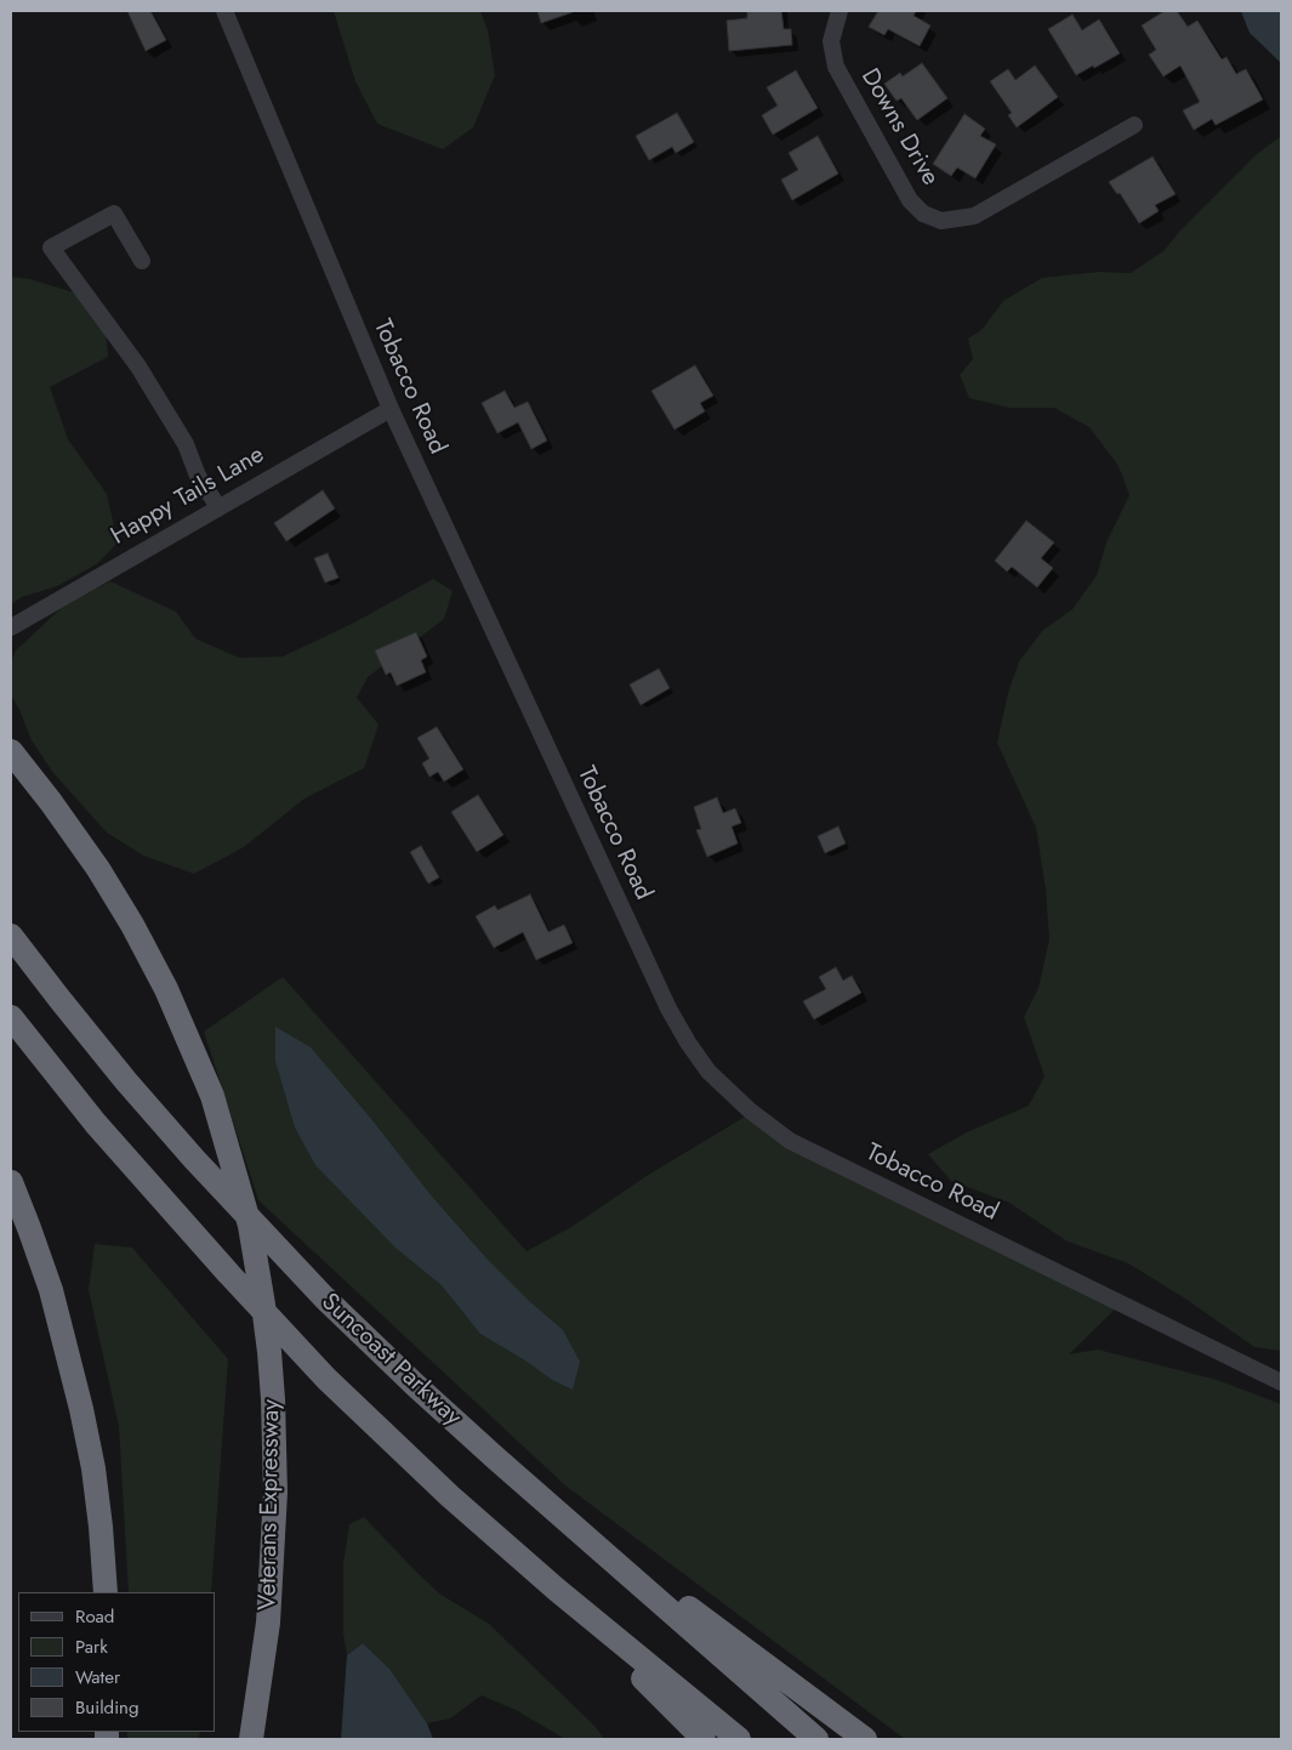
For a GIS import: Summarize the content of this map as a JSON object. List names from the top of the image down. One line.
{"streets":{"highway":["Suncoast Parkway","Veterans Expressway"],"street":["Downs Drive","Tobacco Road","Happy Tails Lane"]},"crossings":[["Tobacco Road","Happy Tails Lane"]],"legend":["Road","Park","Water","Building"]}
